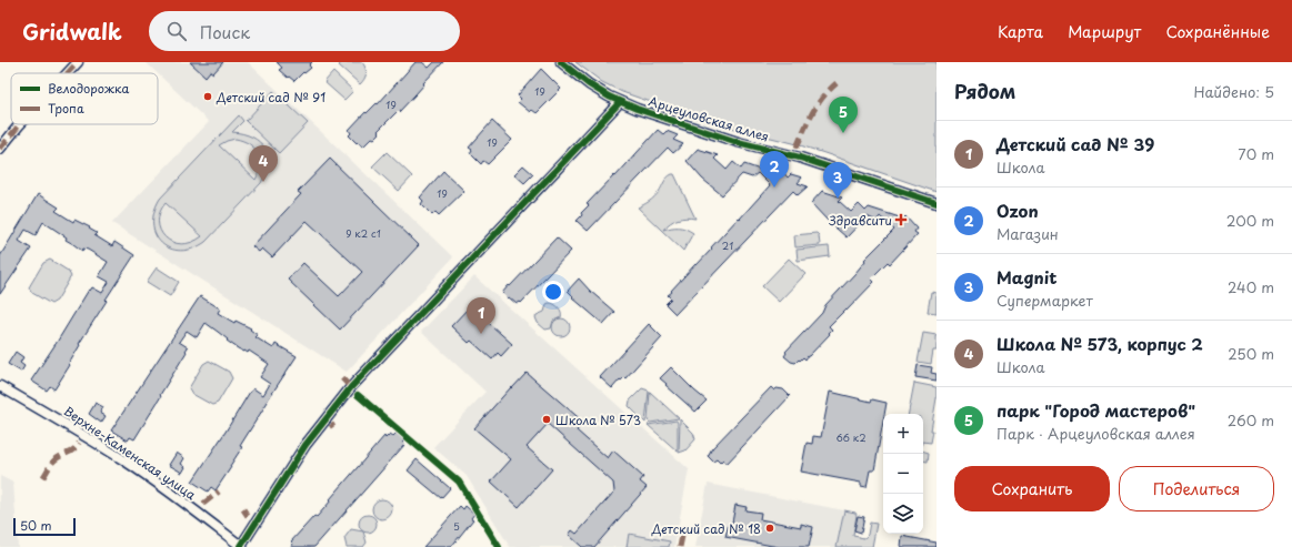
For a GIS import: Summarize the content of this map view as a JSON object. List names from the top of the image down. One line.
{"streets":{"street":["Арцеуловская аллея","Верхне-Каменская улица"]},"places":{"other":["Детский сад № 91","Школа № 573","Детский сад № 18"],"health":["Здравсити"]},"house_numbers":["19","19","19","19","9 к2 с1","21","66 к2","5"],"legend":["Велодорожка","Тропа"],"scale_bar":"50 m","page":{"header":"Gridwalk","search":"Поиск","nav":["Карта","Маршрут","Сохранённые"],"heading":["Рядом","Найдено: 5"],"pins":["5","4","2","3","1"],"list":[{"mark":"1","name":"Детский сад № 39","note":"Школа","value":"70 m"},{"mark":"2","name":"Ozon","note":"Магазин","value":"200 m"},{"mark":"3","name":"Magnit","note":"Супермаркет","value":"240 m"},{"mark":"4","name":"Школа № 573, корпус 2","note":"Школа","value":"250 m"},{"mark":"5","name":"парк \"Город мастеров\"","note":"Парк · Арцеуловская аллея","value":"260 m"}],"map_buttons":["+","−"],"buttons":["Сохранить","Поделиться"],"scale":"50 m"}}
